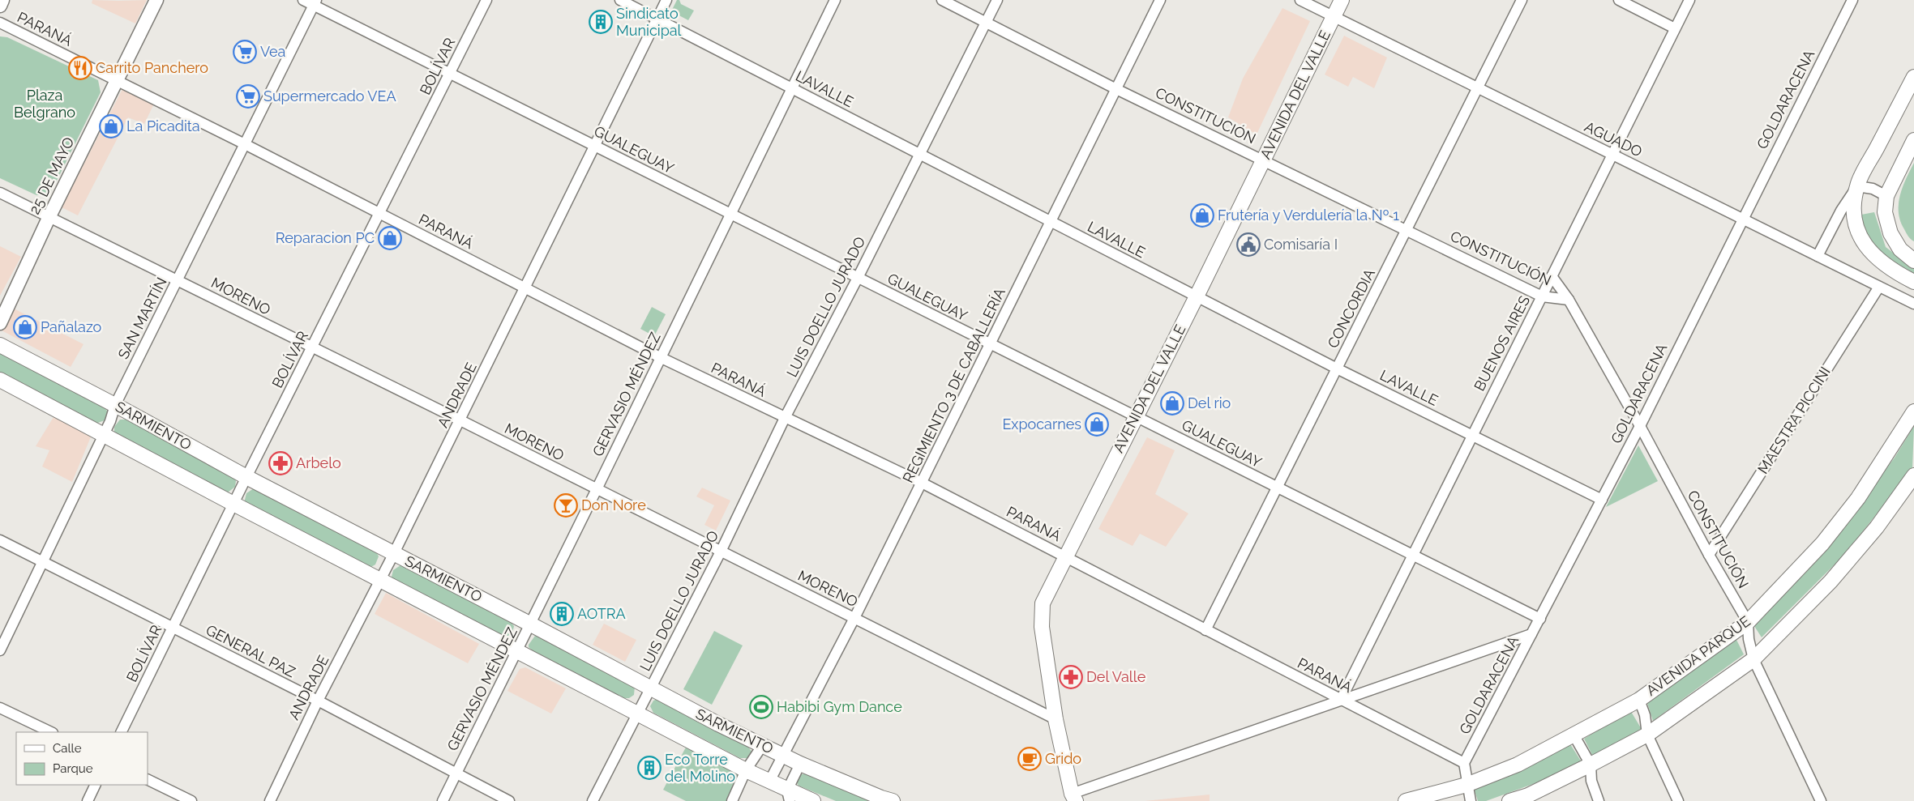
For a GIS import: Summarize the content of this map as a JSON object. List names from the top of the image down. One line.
{"streets":{"main road":["AVENIDA DEL VALLE","SARMIENTO","AVENIDA PARQUE"],"street":["PARANÁ","BOLÍVAR","LAVALLE","GOLDARACENA","CONSTITUCIÓN","AGUADO","GUALEGUAY","25 DE MAYO","MORENO","LUIS DOELLO JURADO","CONCORDIA","SAN MARTÍN","BUENOS AIRES","REGIMIENTO 3 DE CABALLERÍA","GERVASIO MÉNDEZ","ANDRADE","MAESTRA PICCINI","GENERAL PAZ"]},"crossings":[["PARANÁ","BOLÍVAR"],["PARANÁ","AVENIDA DEL VALLE"],["PARANÁ","GOLDARACENA"],["PARANÁ","25 DE MAYO"],["PARANÁ","LUIS DOELLO JURADO"],["PARANÁ","CONCORDIA"],["PARANÁ","SAN MARTÍN"],["PARANÁ","BUENOS AIRES"],["PARANÁ","REGIMIENTO 3 DE CABALLERÍA"],["PARANÁ","GERVASIO MÉNDEZ"],["PARANÁ","ANDRADE"],["BOLÍVAR","GUALEGUAY"],["BOLÍVAR","MORENO"],["BOLÍVAR","SARMIENTO"],["BOLÍVAR","GENERAL PAZ"],["LAVALLE","AVENIDA DEL VALLE"],["LAVALLE","GOLDARACENA"],["LAVALLE","LUIS DOELLO JURADO"],["LAVALLE","CONCORDIA"],["LAVALLE","BUENOS AIRES"],["LAVALLE","REGIMIENTO 3 DE CABALLERÍA"],["LAVALLE","GERVASIO MÉNDEZ"],["LAVALLE","ANDRADE"],["AVENIDA DEL VALLE","CONSTITUCIÓN"],["AVENIDA DEL VALLE","AGUADO"],["AVENIDA DEL VALLE","GUALEGUAY"],["AVENIDA DEL VALLE","MORENO"],["GOLDARACENA","CONSTITUCIÓN"],["GOLDARACENA","AGUADO"],["GOLDARACENA","GUALEGUAY"],["CONSTITUCIÓN","LUIS DOELLO JURADO"],["CONSTITUCIÓN","CONCORDIA"],["CONSTITUCIÓN","BUENOS AIRES"],["CONSTITUCIÓN","REGIMIENTO 3 DE CABALLERÍA"],["CONSTITUCIÓN","MAESTRA PICCINI"],["CONSTITUCIÓN","AVENIDA PARQUE"],["AGUADO","CONCORDIA"],["AGUADO","BUENOS AIRES"],["AGUADO","MAESTRA PICCINI"],["GUALEGUAY","LUIS DOELLO JURADO"],["GUALEGUAY","CONCORDIA"],["GUALEGUAY","SAN MARTÍN"],["GUALEGUAY","BUENOS AIRES"],["GUALEGUAY","REGIMIENTO 3 DE CABALLERÍA"],["GUALEGUAY","GERVASIO MÉNDEZ"],["GUALEGUAY","ANDRADE"],["25 DE MAYO","MORENO"],["MORENO","LUIS DOELLO JURADO"],["MORENO","SAN MARTÍN"],["MORENO","REGIMIENTO 3 DE CABALLERÍA"],["MORENO","GERVASIO MÉNDEZ"],["MORENO","ANDRADE"],["LUIS DOELLO JURADO","SARMIENTO"],["SAN MARTÍN","SARMIENTO"],["SAN MARTÍN","GENERAL PAZ"],["REGIMIENTO 3 DE CABALLERÍA","SARMIENTO"],["GERVASIO MÉNDEZ","SARMIENTO"],["GERVASIO MÉNDEZ","GENERAL PAZ"],["ANDRADE","SARMIENTO"],["ANDRADE","GENERAL PAZ"]],"parks":["Plaza Belgrano"],"places":{"building":["Sindicato Municipal","AOTRA","Eco Torre del Molino"],"supermarket":["Vea","Supermercado VEA"],"restaurant":["Carrito Panchero"],"shop":["La Picadita","Frutería y Verdulería la Nº 1","Reparacion PC","Pañalazo","Del rio","Expocarnes"],"public building":["Comisaría I"],"pharmacy":["Arbelo","Del Valle"],"bar":["Don Nore"],"sports":["Habibi Gym Dance"],"cafe":["Grido"]},"legend":["Calle","Parque"]}
